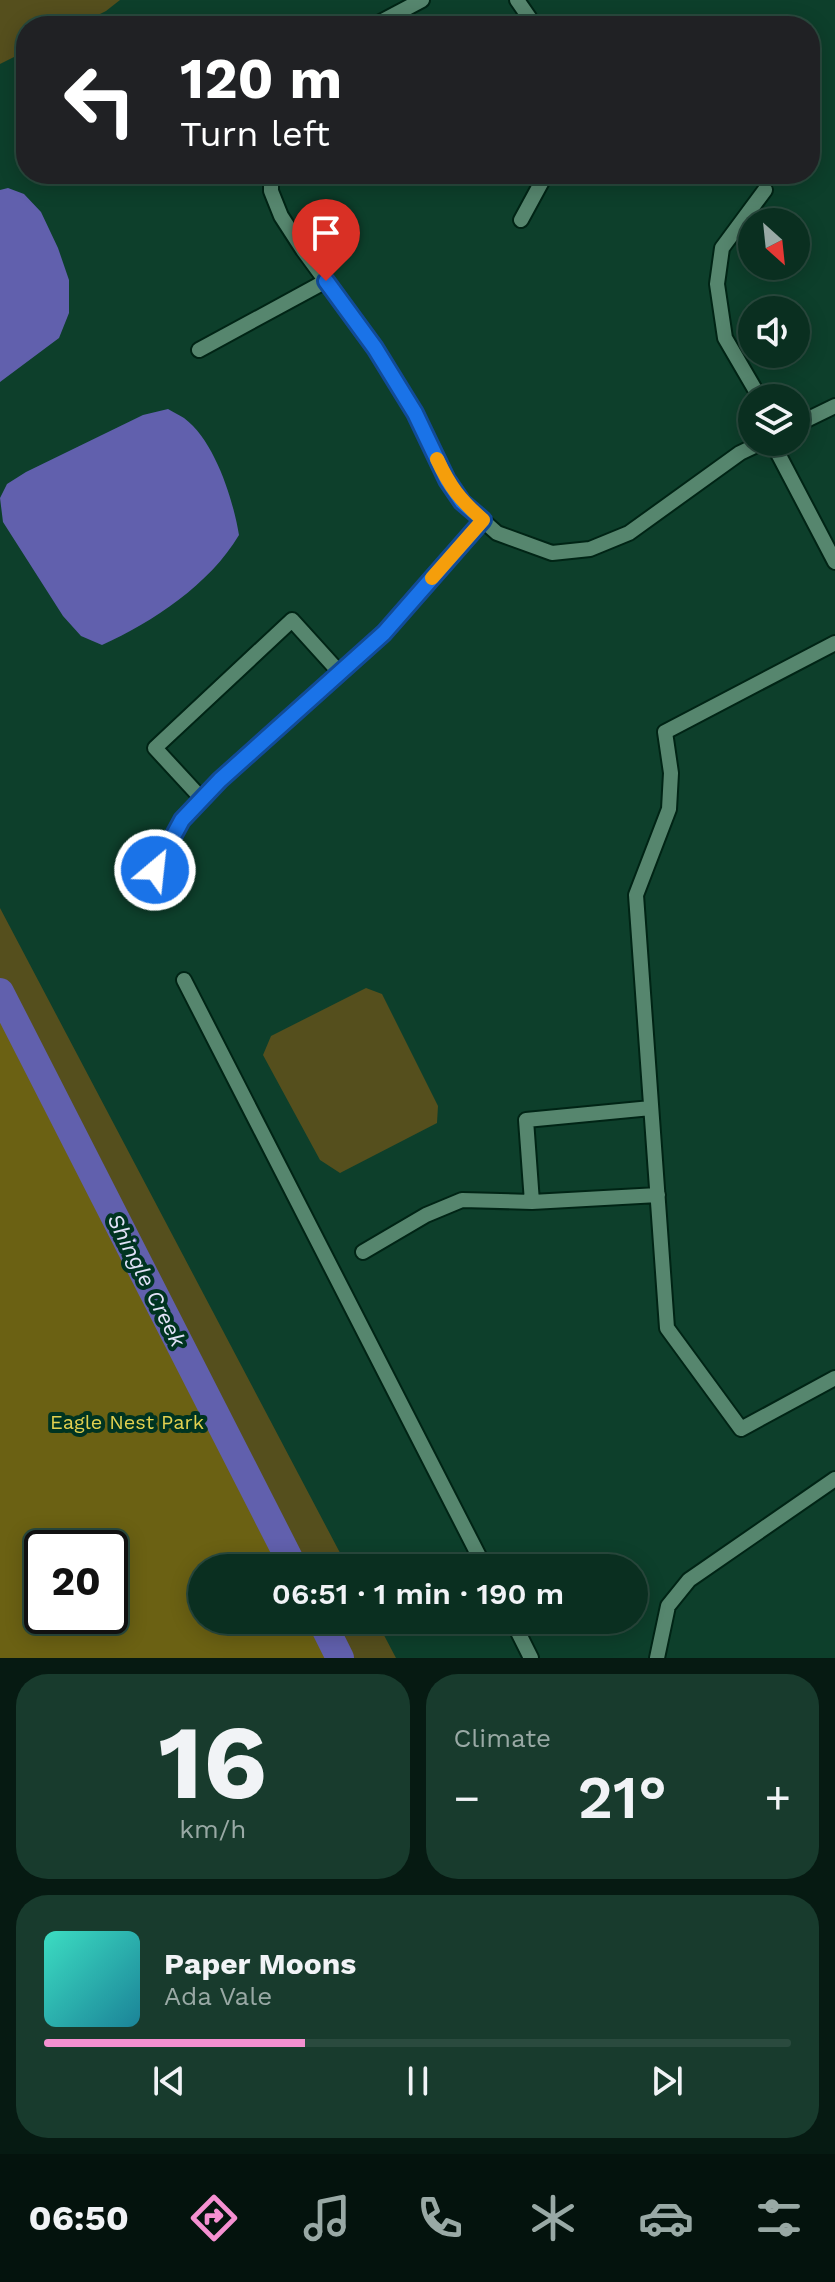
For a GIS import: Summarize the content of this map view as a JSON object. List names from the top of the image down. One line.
{"water":["Shingle Creek"],"parks":["Eagle Nest Park"],"north":"bottom right","page":{"turn":["120 m","Turn left"],"limit":"20","trip":"06:51 · 1 min · 190 m","tile":[["16","km/h"],"Climate"],"heat":["−","21°","+"],"song":["Paper Moons","Ada Vale"],"tabs":"06:50"}}
